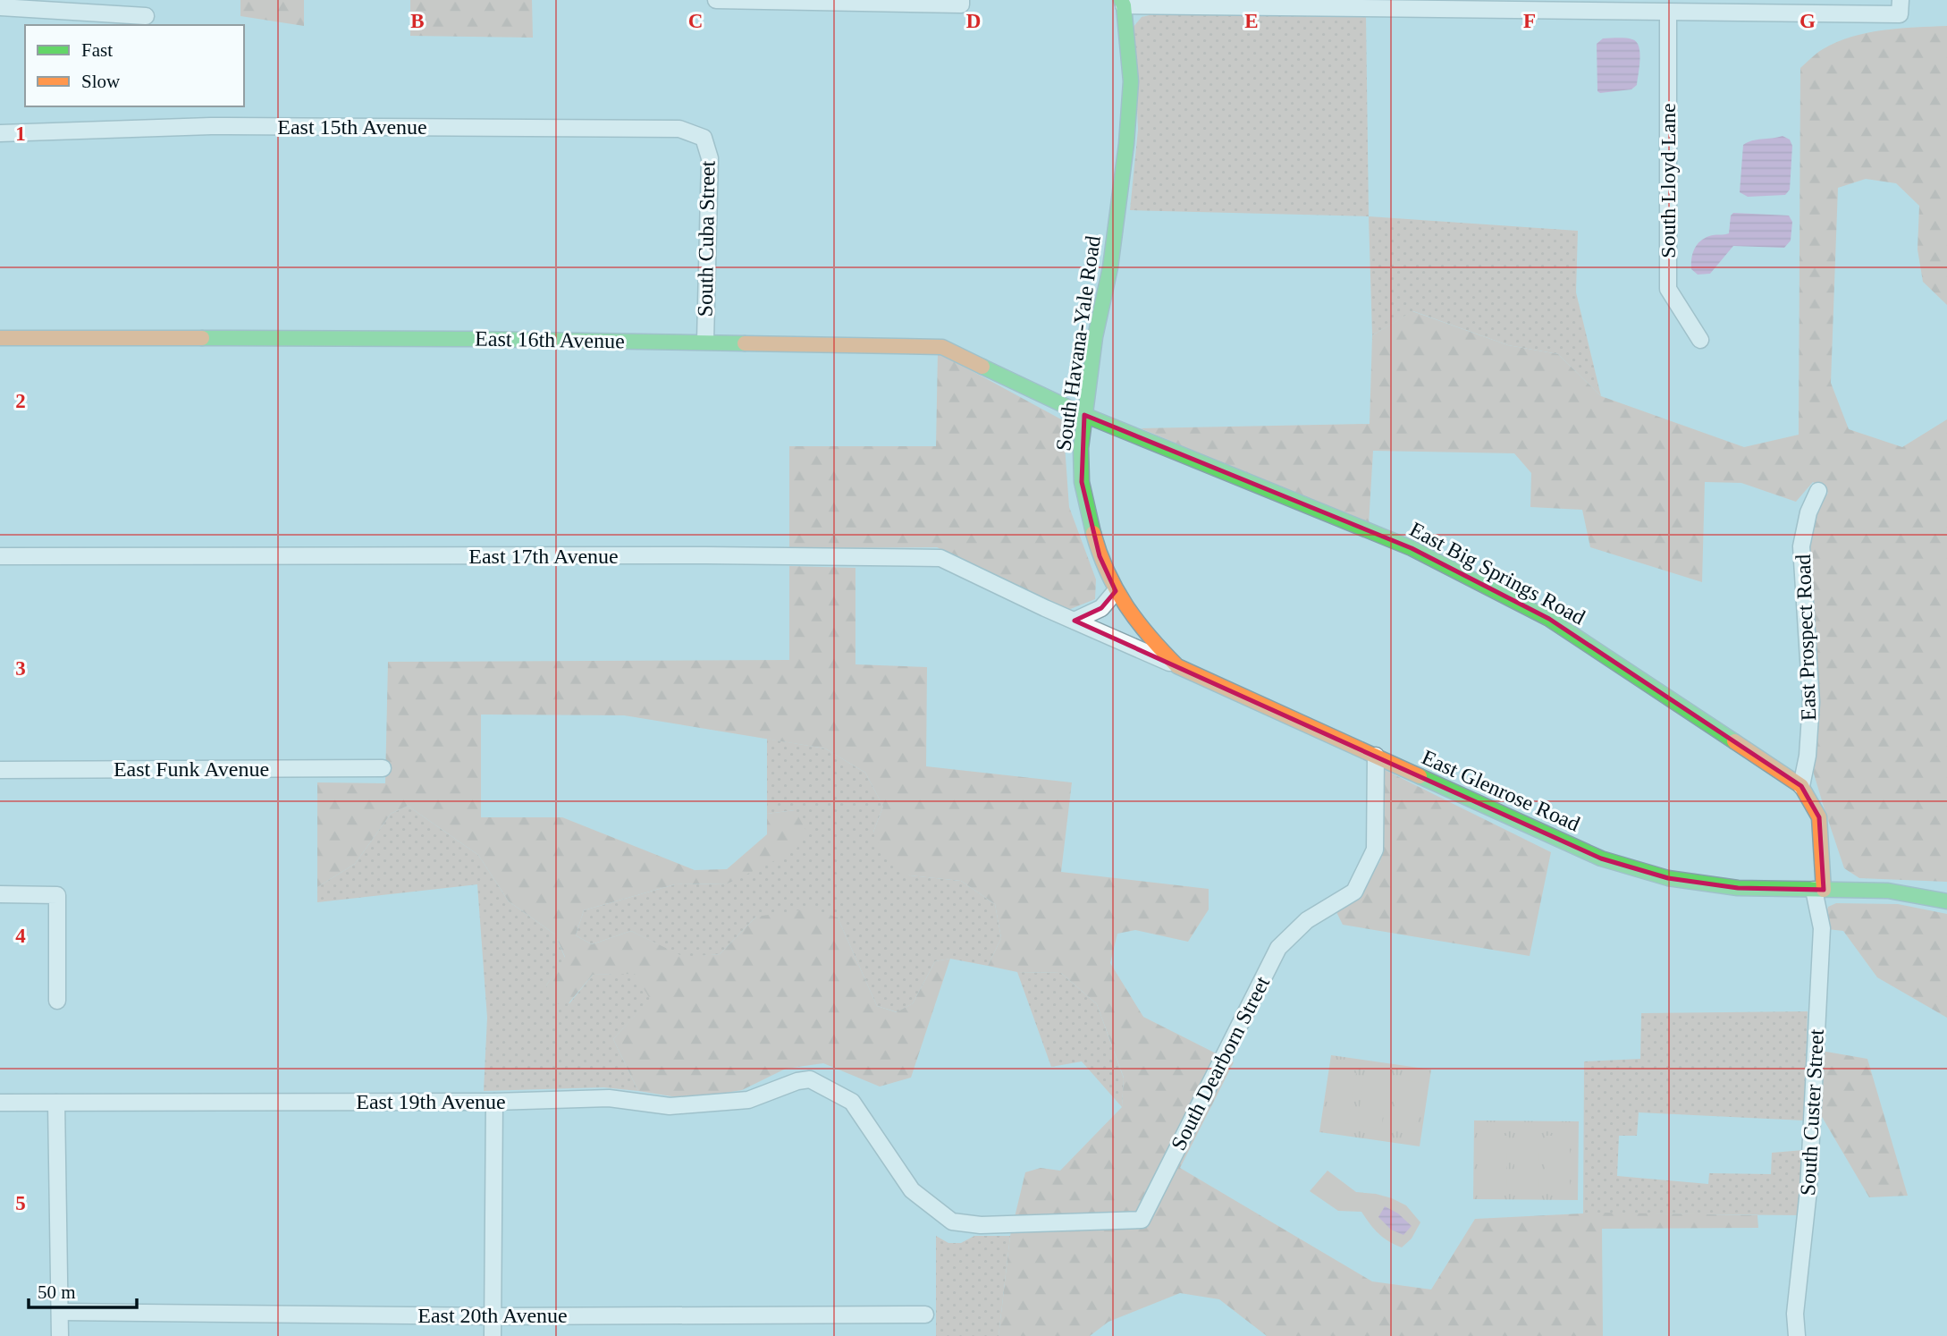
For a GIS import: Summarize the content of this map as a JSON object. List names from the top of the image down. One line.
{"streets":{"street":["East 15th Avenue","South Lloyd Lane","South Cuba Street","East 16th Avenue","South Havana-Yale Road","East 17th Avenue","East Big Springs Road","East Prospect Road","East Funk Avenue","East Glenrose Road","South Dearborn Street","East 19th Avenue","South Custer Street","East 20th Avenue"]},"crossings":[["East 15th Avenue","South Cuba Street"],["South Cuba Street","East 16th Avenue"],["East 16th Avenue","South Havana-Yale Road"],["East 16th Avenue","East Big Springs Road"],["South Havana-Yale Road","East 17th Avenue"],["South Havana-Yale Road","East Big Springs Road"],["South Havana-Yale Road","East Glenrose Road"],["East 17th Avenue","East Glenrose Road"],["East Big Springs Road","East Prospect Road"],["East Big Springs Road","East Glenrose Road"],["East Big Springs Road","South Custer Street"],["East Glenrose Road","South Dearborn Street"],["East Glenrose Road","South Custer Street"],["South Dearborn Street","East 19th Avenue"]],"legend":["Fast","Slow"],"scale_bar":"50 m","grid":{"columns":["B","C","D","E","F","G"],"rows":["1","2","3","4","5"]}}
